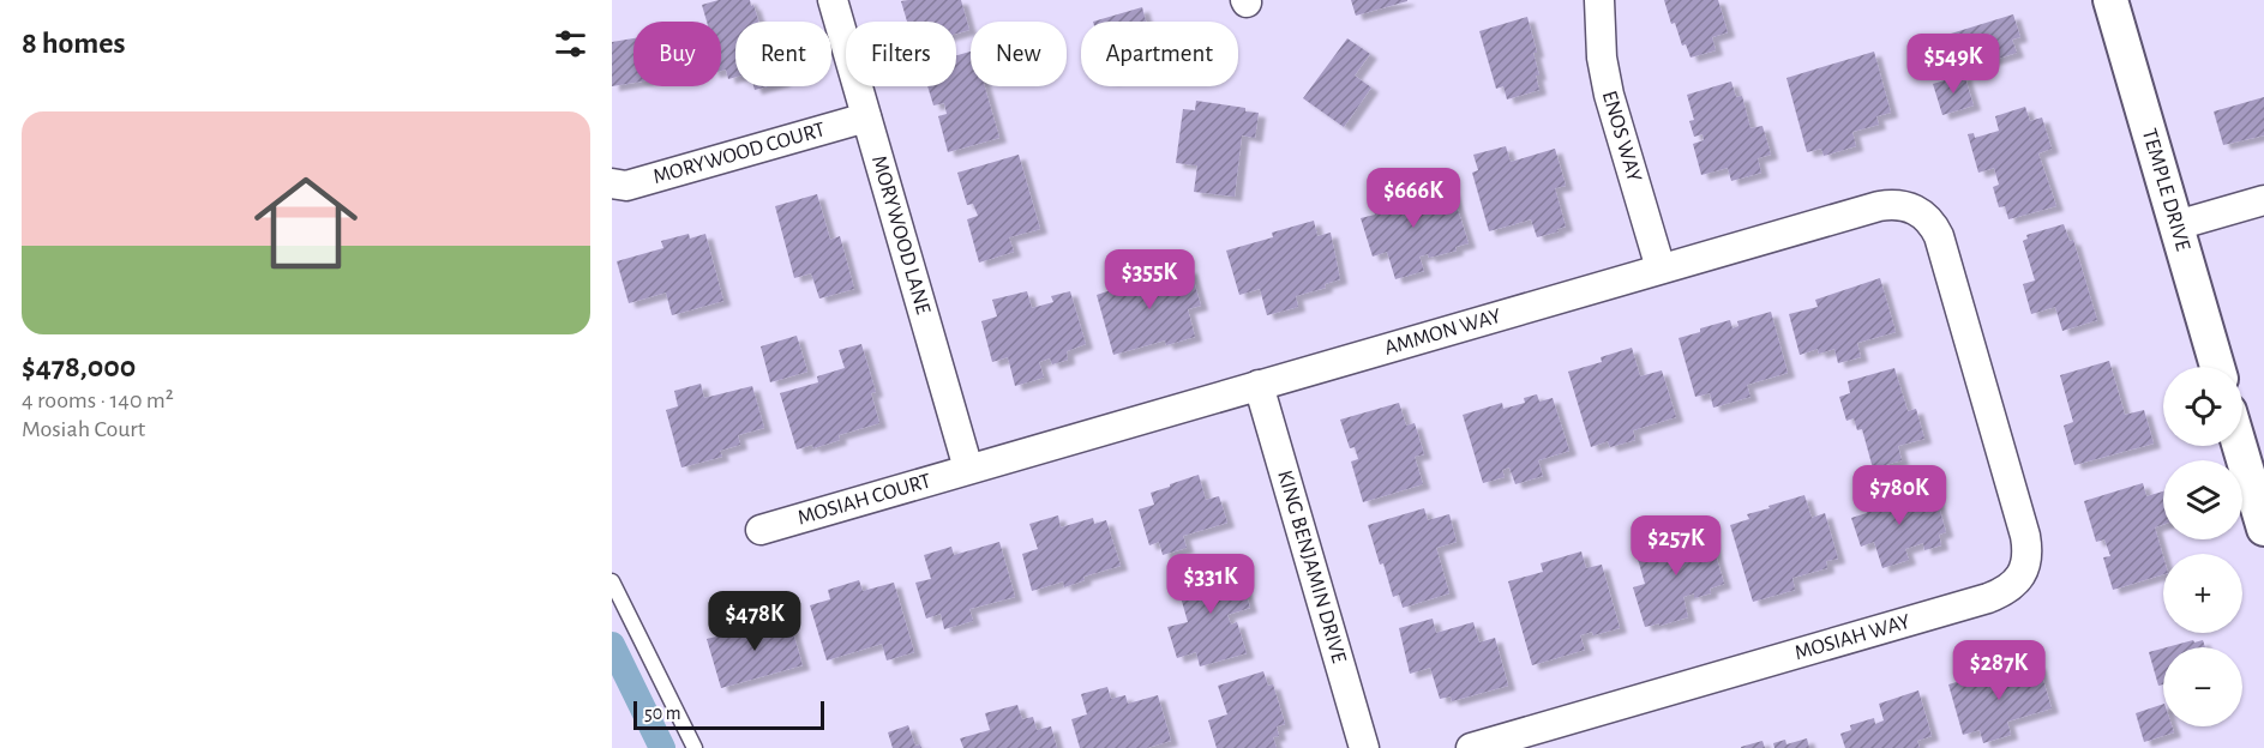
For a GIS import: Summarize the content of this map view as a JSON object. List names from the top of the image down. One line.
{"streets":{"street":["ENOS WAY","MORYWOOD COURT","TEMPLE DRIVE","MORYWOOD LANE","AMMON WAY","MOSIAH COURT","KING BENJAMIN DRIVE","MOSIAH WAY"]},"crossings":[["ENOS WAY","AMMON WAY"],["MORYWOOD COURT","MORYWOOD LANE"],["MORYWOOD LANE","AMMON WAY"],["MORYWOOD LANE","MOSIAH COURT"],["AMMON WAY","MOSIAH COURT"],["AMMON WAY","KING BENJAMIN DRIVE"],["AMMON WAY","MOSIAH WAY"]],"scale_bar":"50 m","page":{"heading":"8 homes","chip":["Buy","Rent","Filters","New","Apartment"],"price":["$549K","$666K","$355K","$780K","$257K","$331K","$478K","$287K"],"list":[{"name":"$478,000","note":"4 rooms · 140 m² · Mosiah Court"}],"map_buttons":["+","−"],"scale":"50 m"}}
